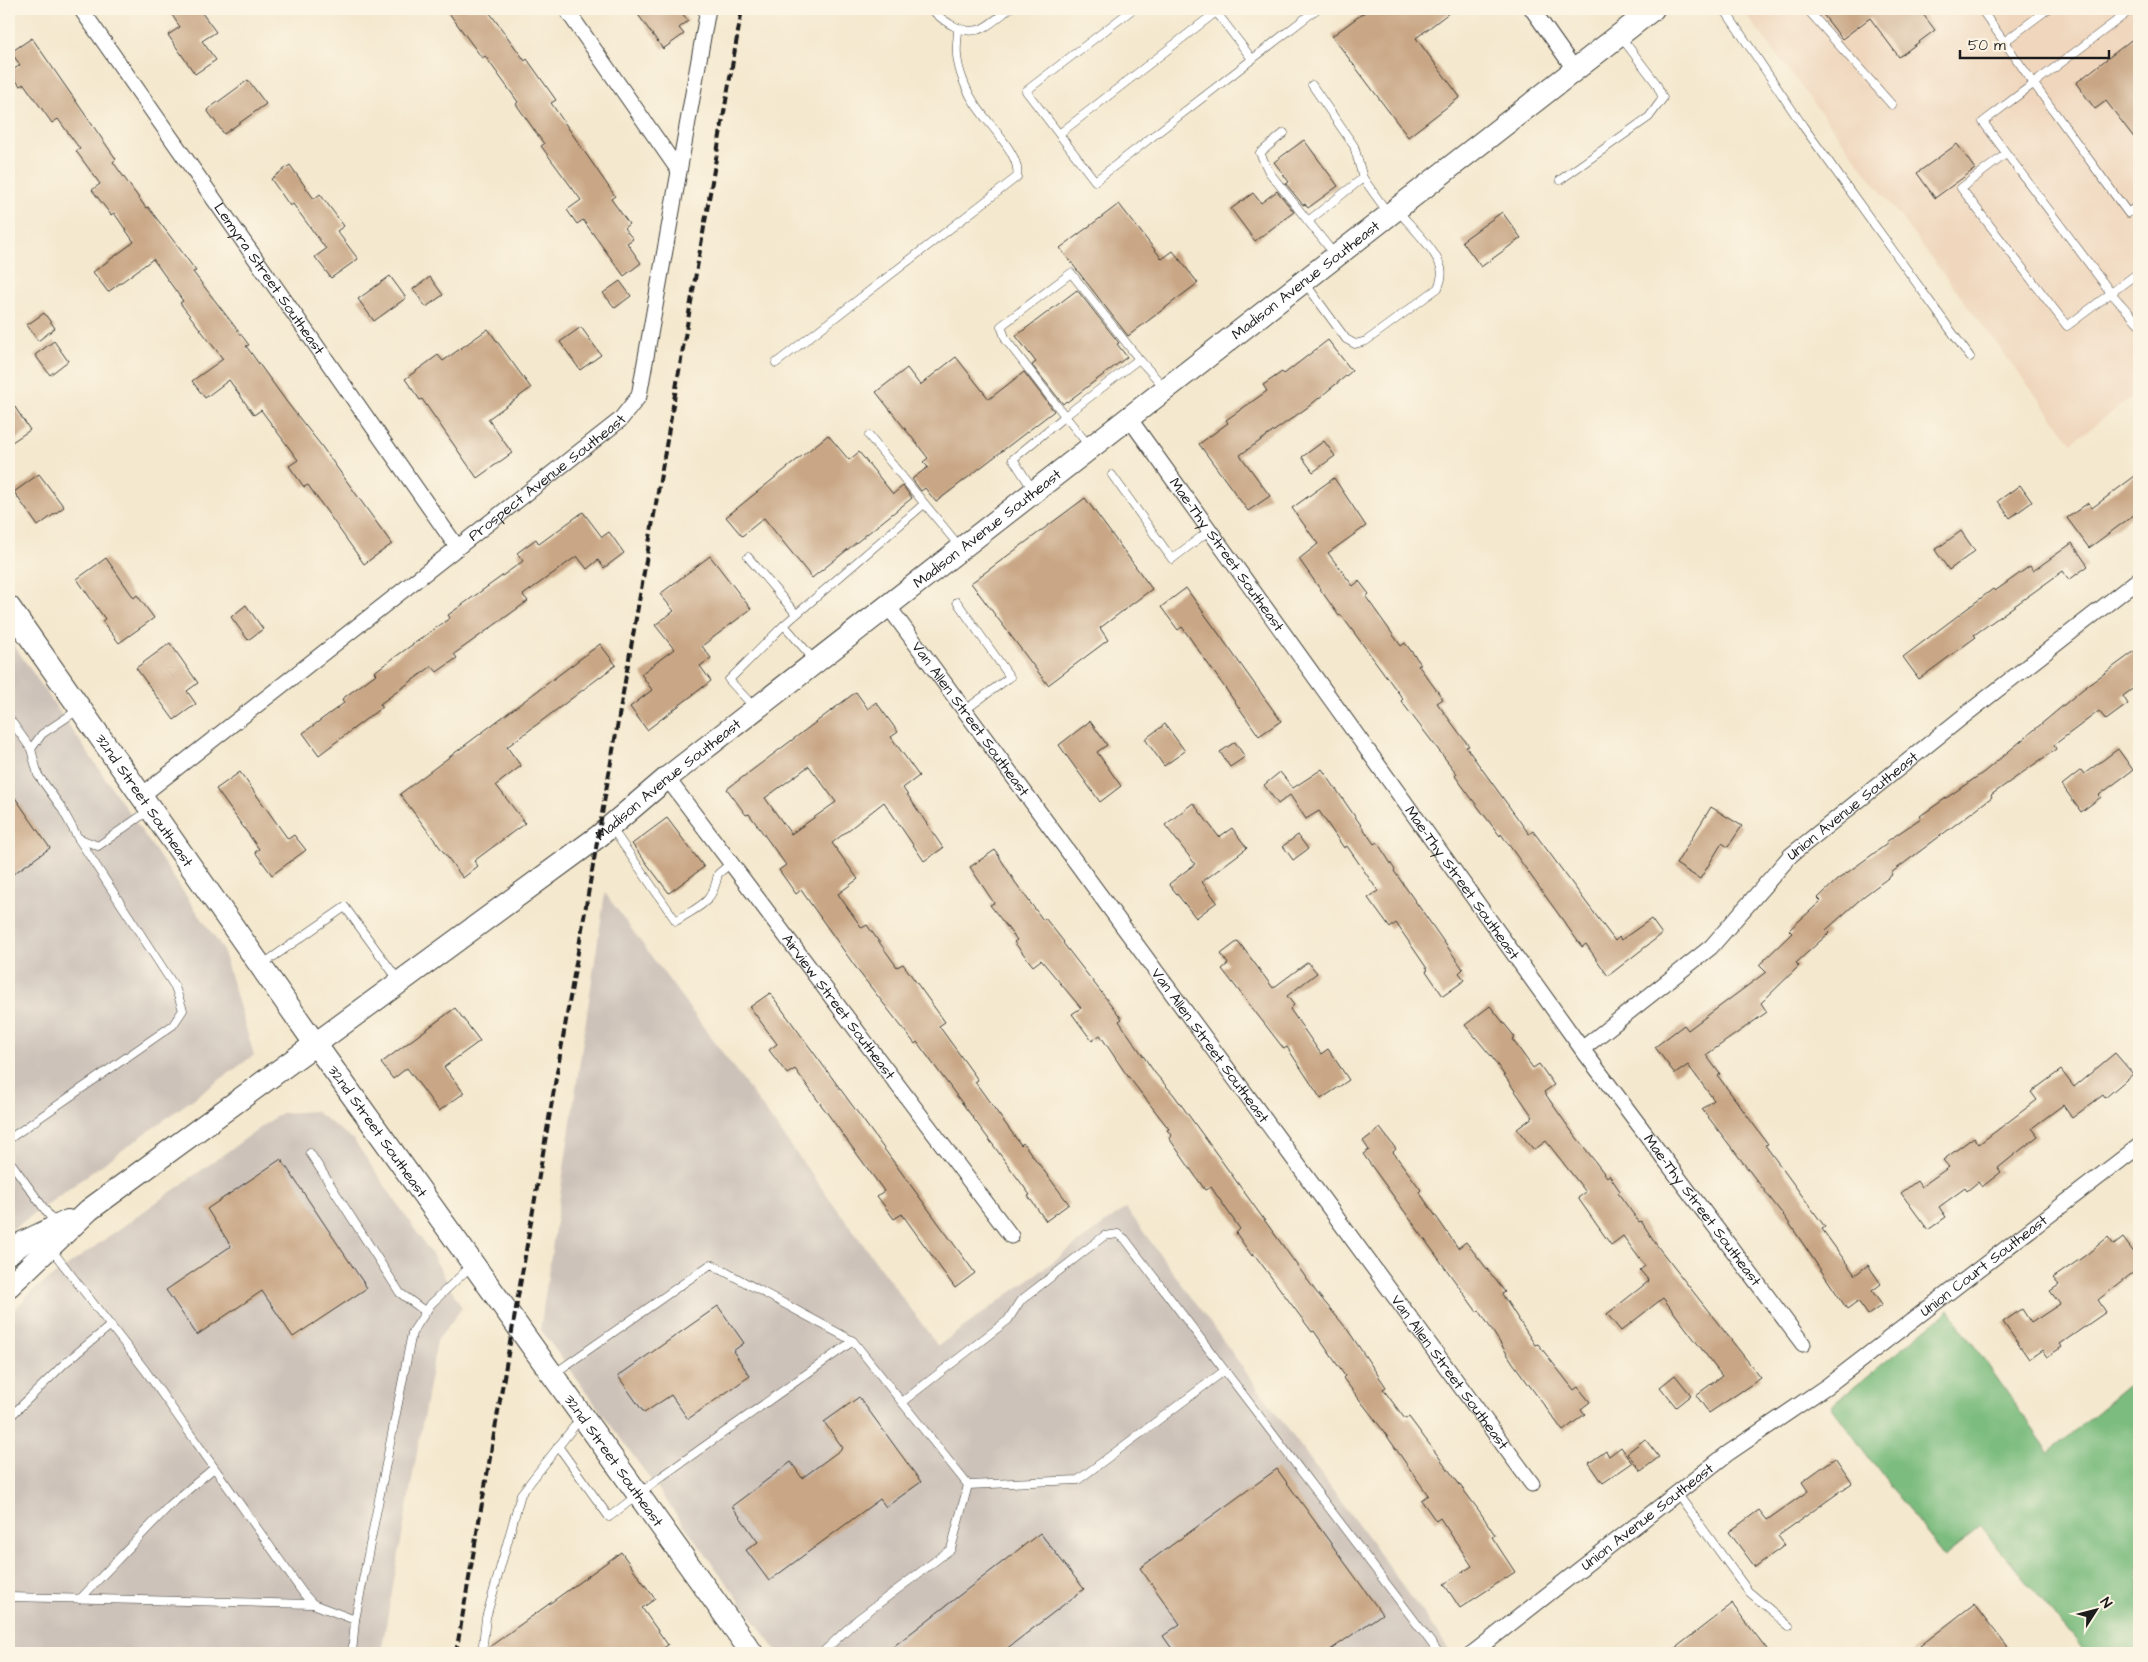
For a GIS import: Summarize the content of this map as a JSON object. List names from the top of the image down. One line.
{"streets":{"street":["Lemyra Street Southeast","Madison Avenue Southeast","Prospect Avenue Southeast","Mae-Thy Street Southeast","Van Allen Street Southeast","32nd Street Southeast","Union Avenue Southeast","Airview Street Southeast","Union Court Southeast"]},"crossings":[["Lemyra Street Southeast","Prospect Avenue Southeast"],["Madison Avenue Southeast","Mae-Thy Street Southeast"],["Madison Avenue Southeast","Van Allen Street Southeast"],["Madison Avenue Southeast","32nd Street Southeast"],["Madison Avenue Southeast","Airview Street Southeast"],["Prospect Avenue Southeast","32nd Street Southeast"],["Mae-Thy Street Southeast","Union Avenue Southeast"],["Union Avenue Southeast","Union Court Southeast"]],"scale_bar":"50 m","north":"top right"}
